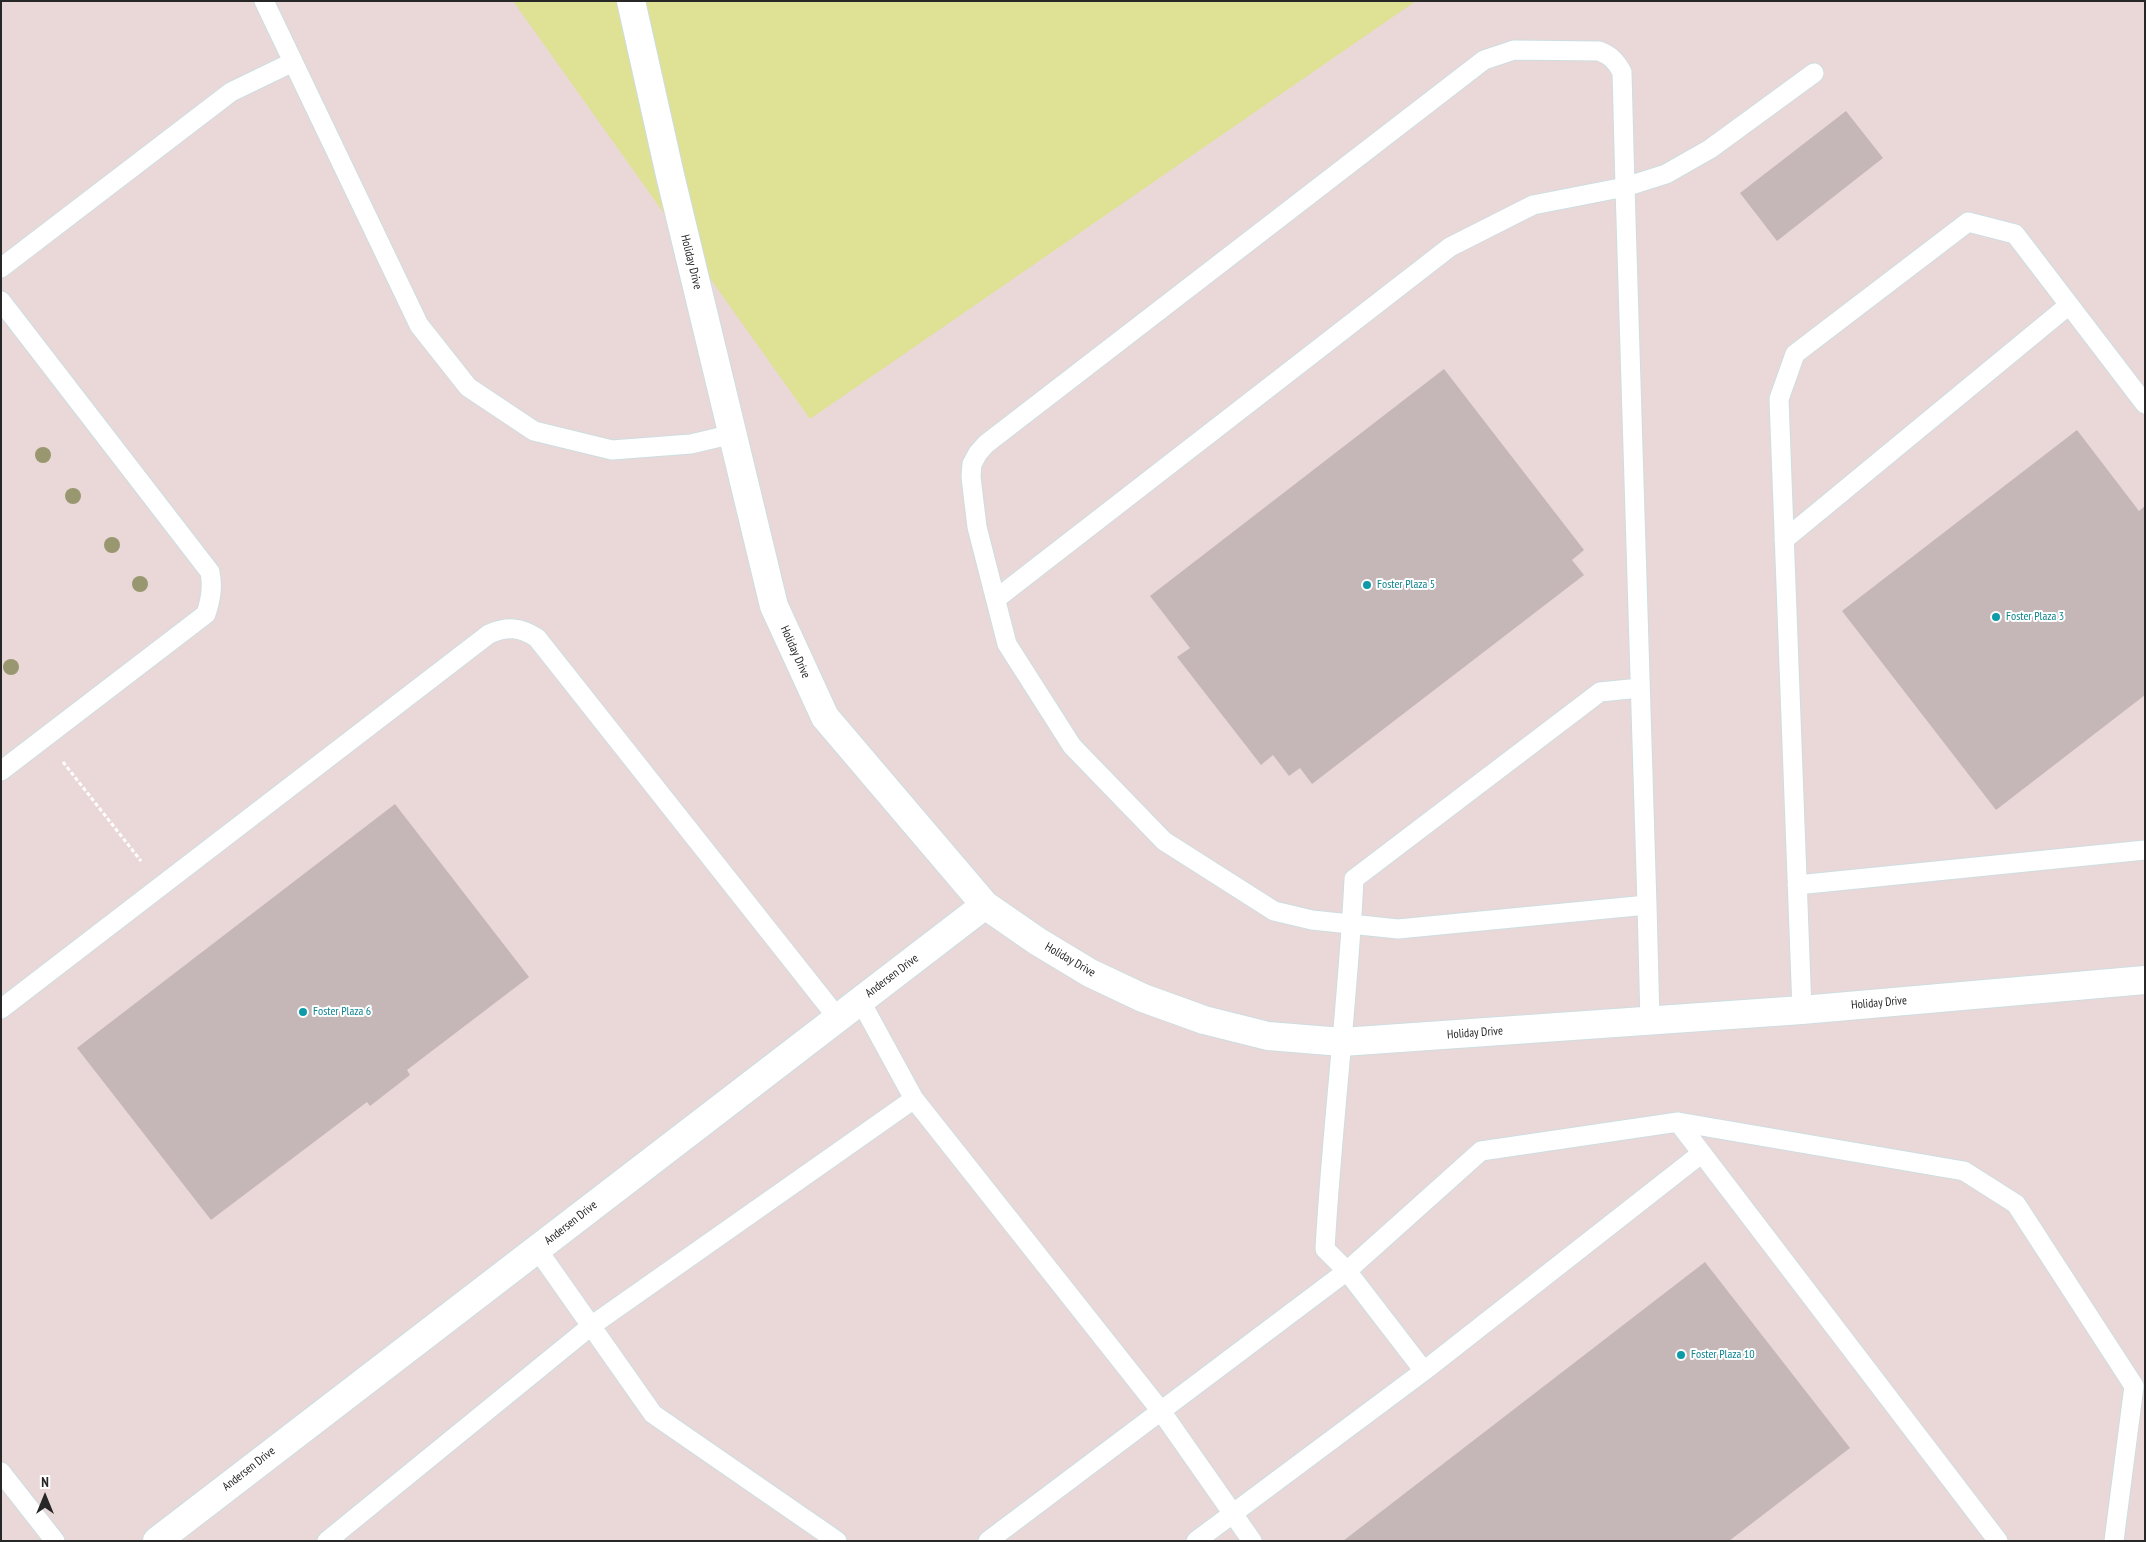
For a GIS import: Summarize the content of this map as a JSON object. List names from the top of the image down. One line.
{"streets":{"street":["Holiday Drive","Andersen Drive"]},"crossings":[["Holiday Drive","Andersen Drive"]],"places":["Foster Plaza 5","Foster Plaza 3","Foster Plaza 6","Foster Plaza 10"],"north":"top"}
